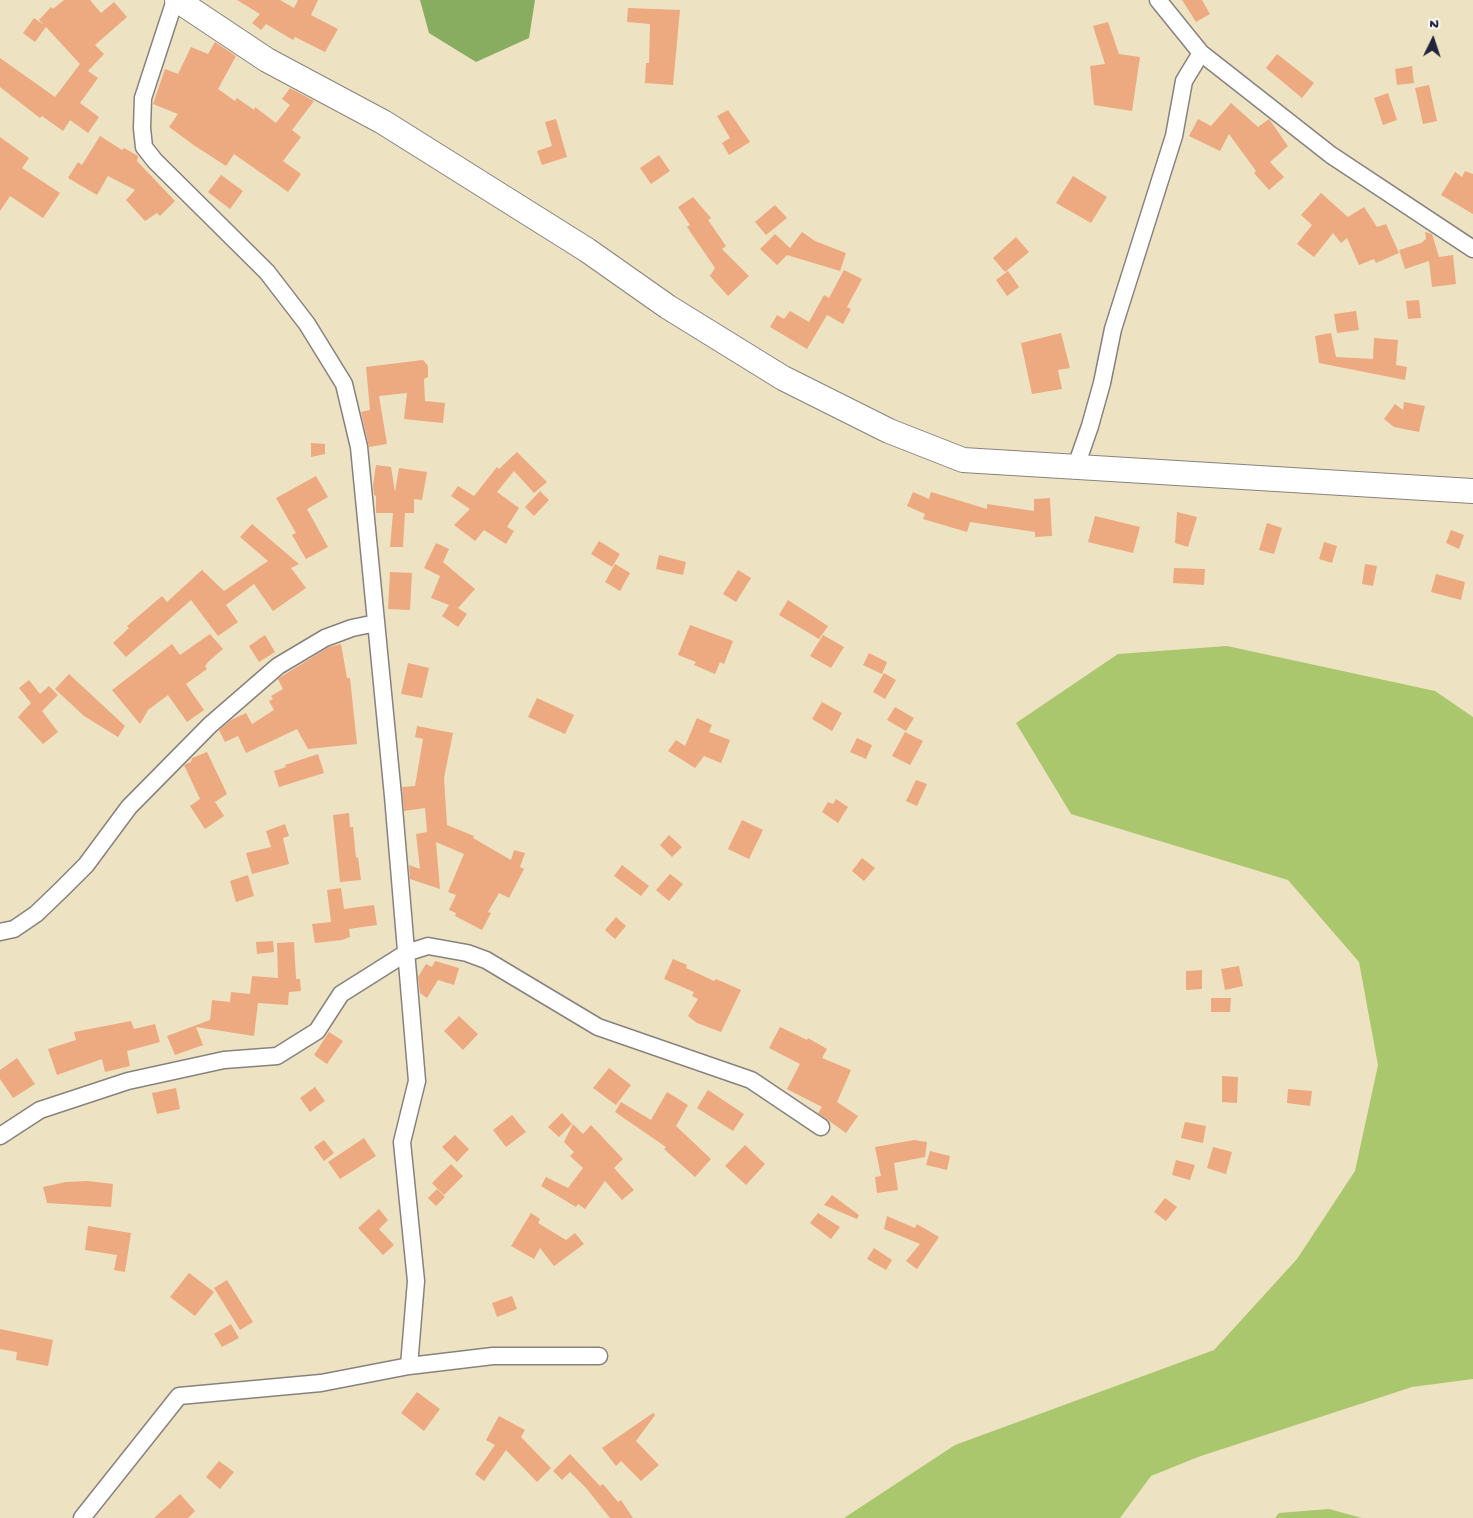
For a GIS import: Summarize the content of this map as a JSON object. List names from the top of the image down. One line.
{"north":"top"}
